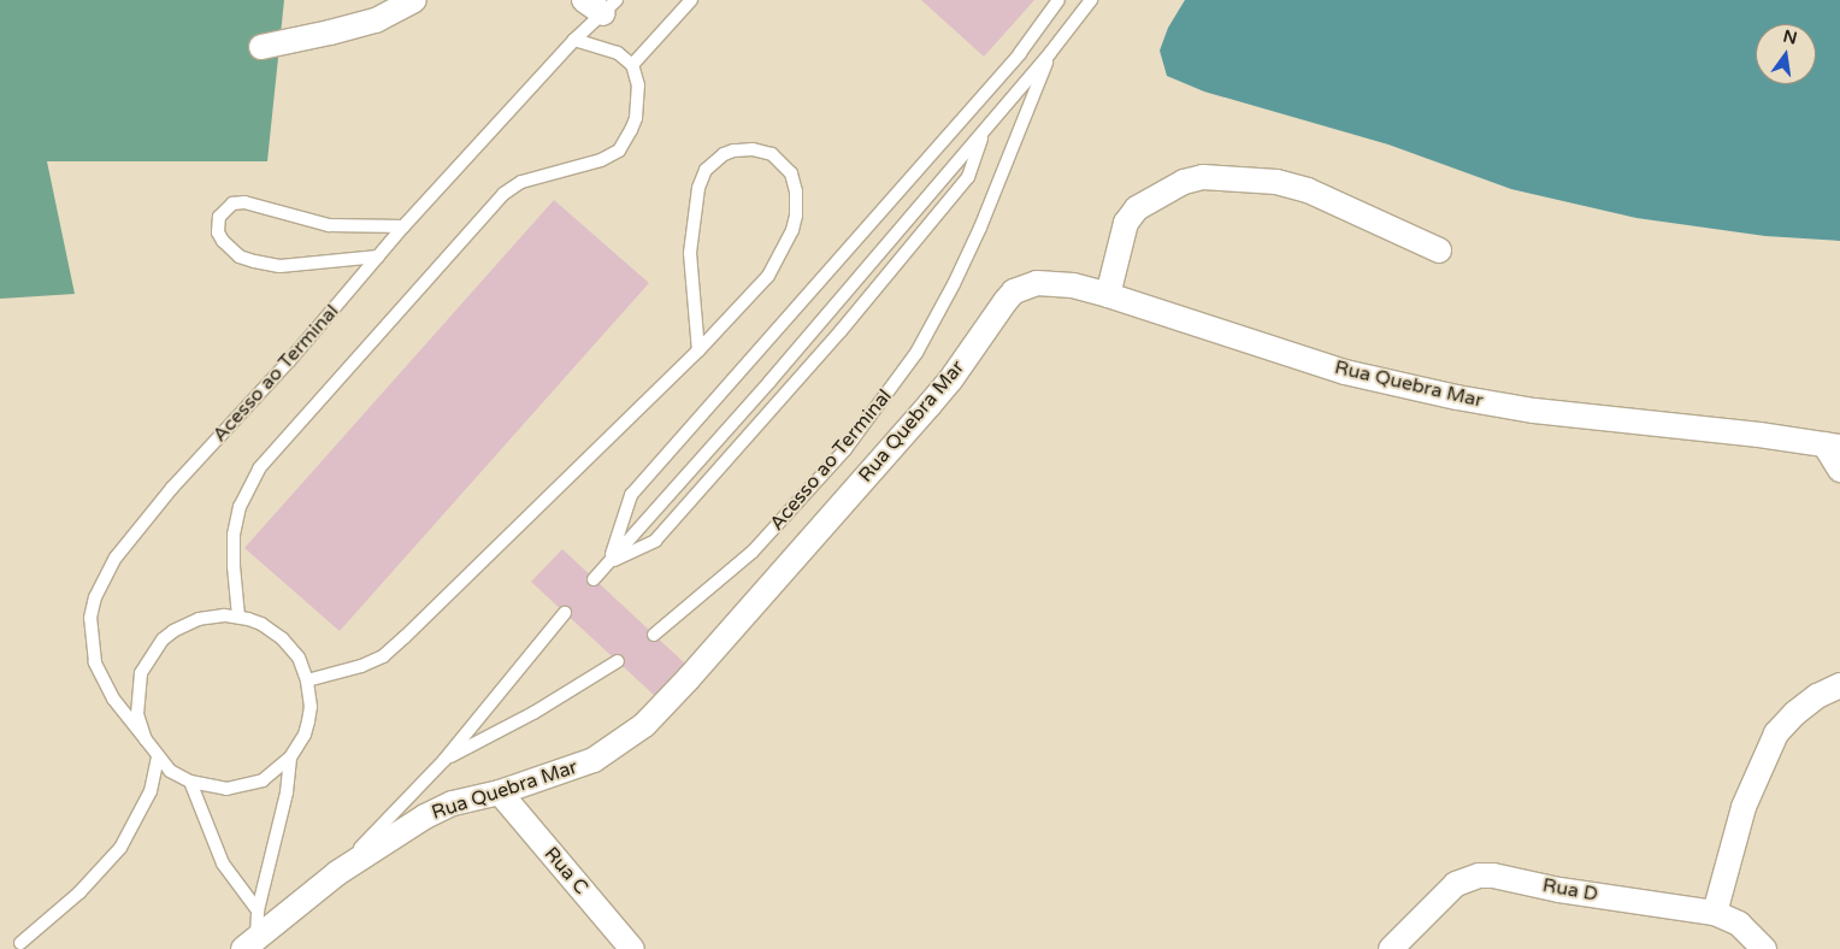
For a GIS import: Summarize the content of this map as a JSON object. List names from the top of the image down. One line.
{"streets":{"street":["Rua Quebra Mar","Rua C","Rua D"],"lane":["Acesso ao Terminal"]},"crossings":[["Acesso ao Terminal","Rua Quebra Mar"],["Rua Quebra Mar","Rua C"]],"north":"top"}
